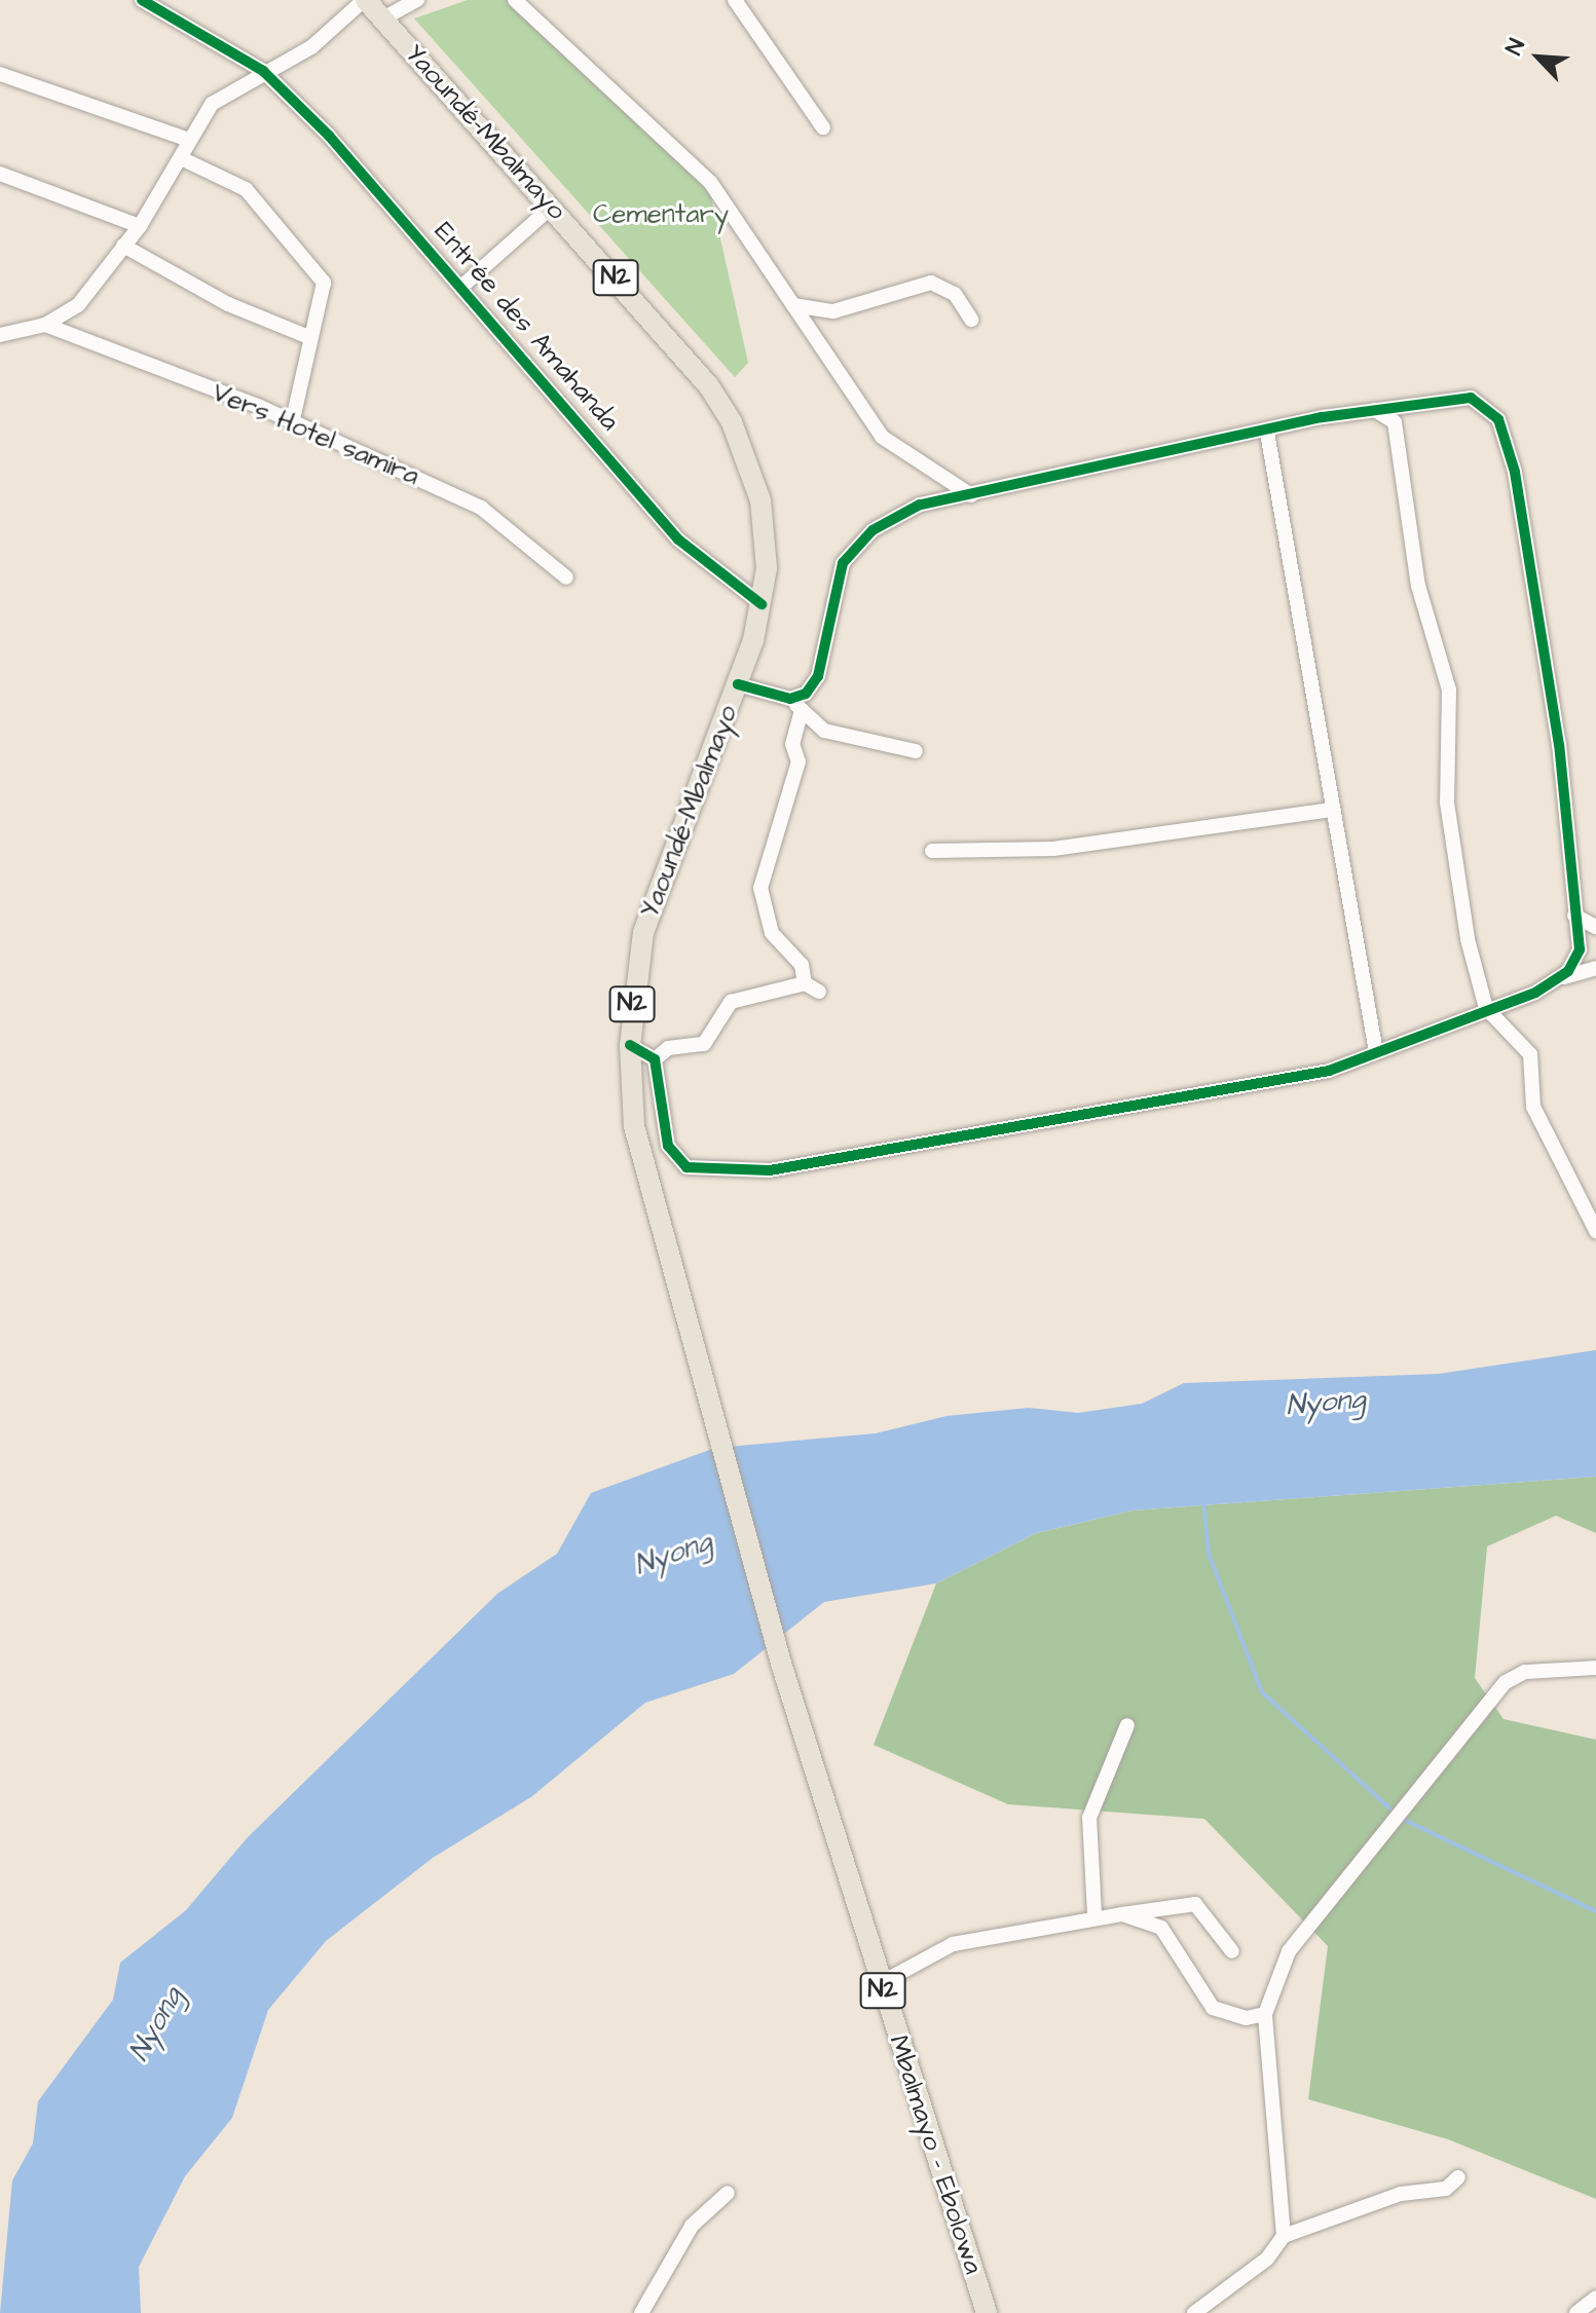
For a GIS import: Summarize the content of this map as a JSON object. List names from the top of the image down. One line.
{"streets":{"highway":["Yaoundé-Mbalmayo","N2","Mbalmayo - Ebolowa"],"street":["Entrée des Amahanda","Vers Hotel samira"]},"crossings":[["Yaoundé-Mbalmayo","Entrée des Amahanda"],["Yaoundé-Mbalmayo","Mbalmayo - Ebolowa"]],"water":["Nyong"],"parks":["Cementary"],"north":"top left"}
